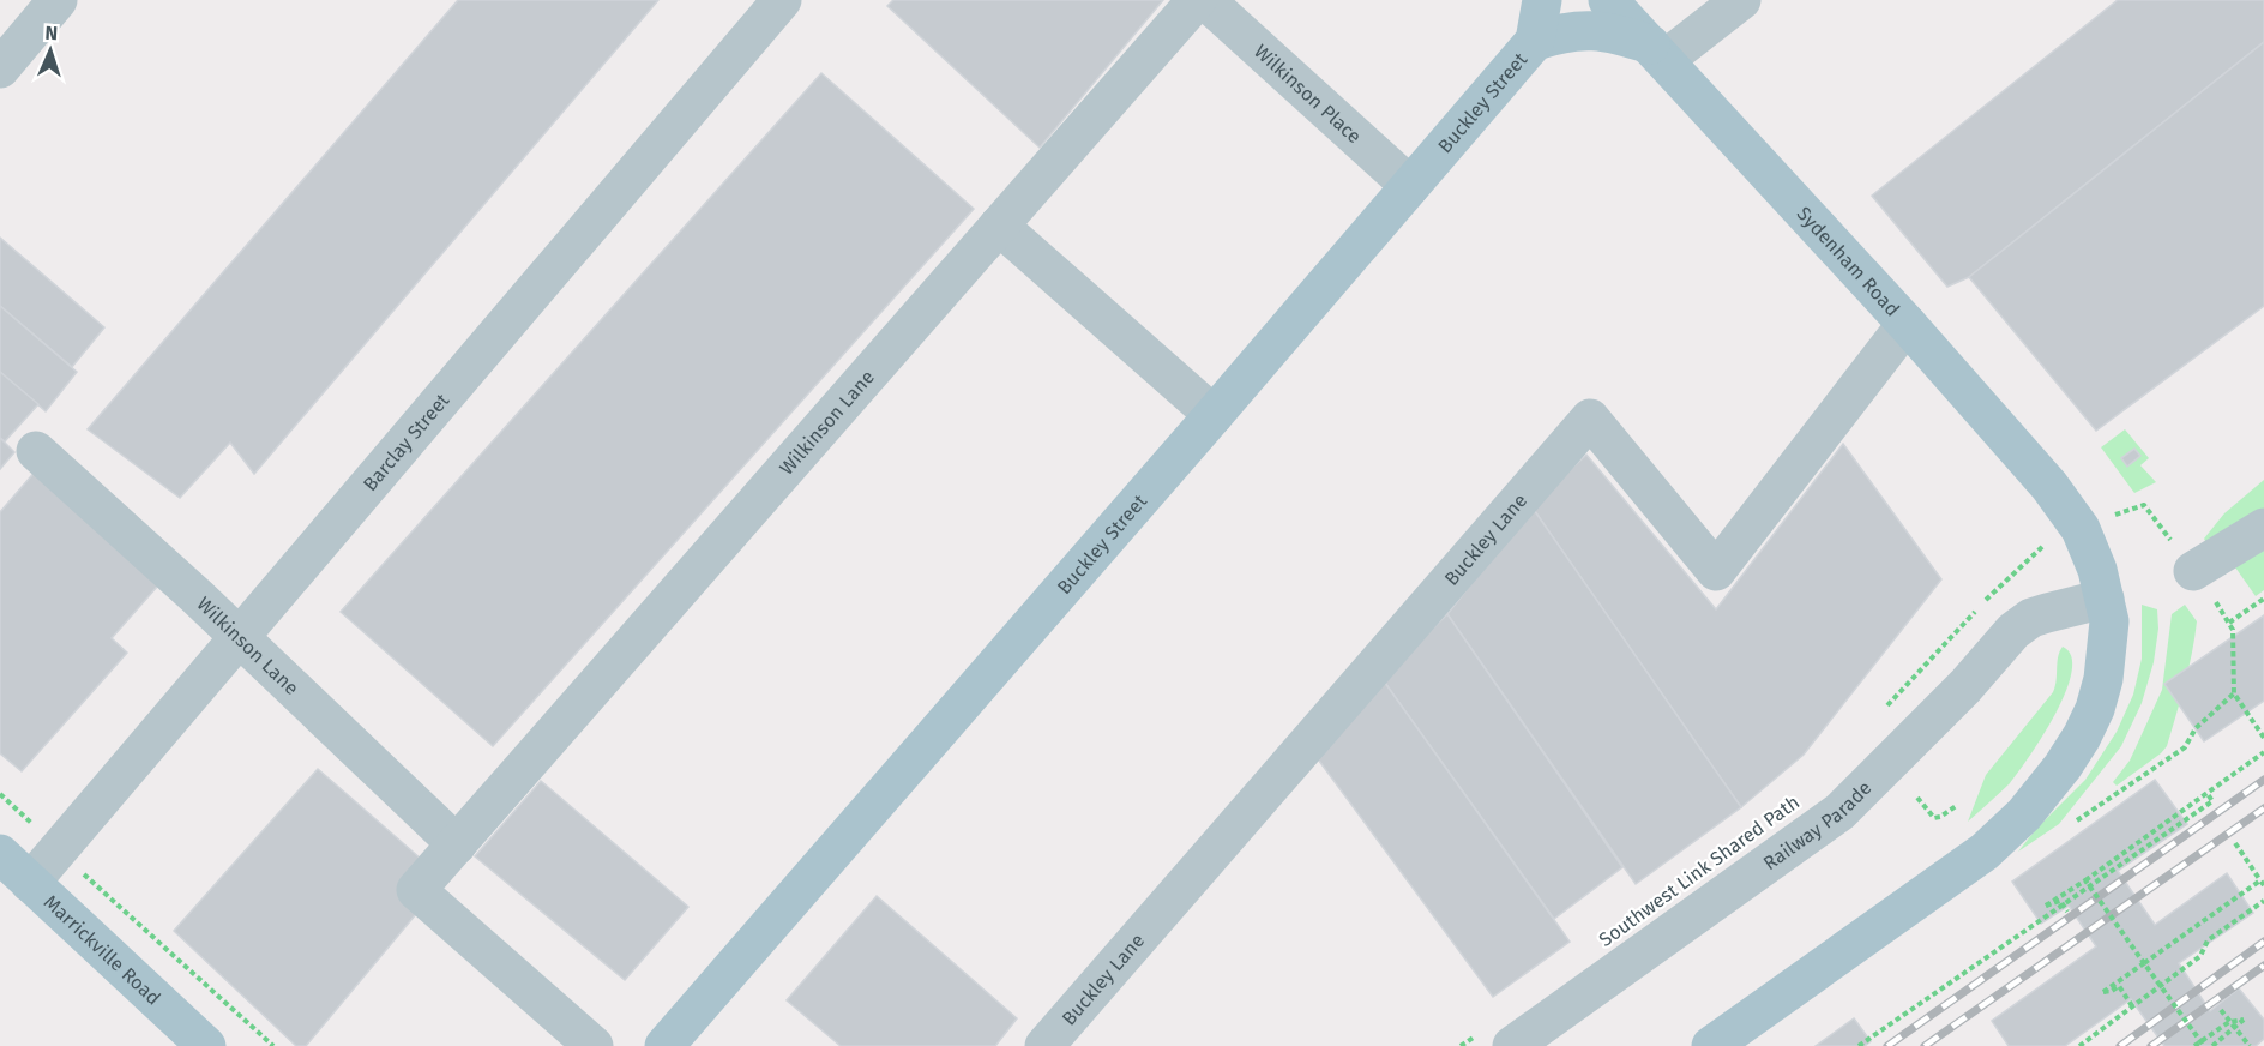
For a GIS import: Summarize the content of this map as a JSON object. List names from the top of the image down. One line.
{"streets":{"main road":["Buckley Street","Sydenham Road","Marrickville Road"],"street":["Wilkinson Place","Wilkinson Lane","Barclay Street","Buckley Lane","Railway Parade"]},"crossings":[["Wilkinson Place","Buckley Street"],["Buckley Street","Sydenham Road"],["Sydenham Road","Buckley Lane"],["Wilkinson Lane","Barclay Street"],["Barclay Street","Marrickville Road"]],"north":"top"}
